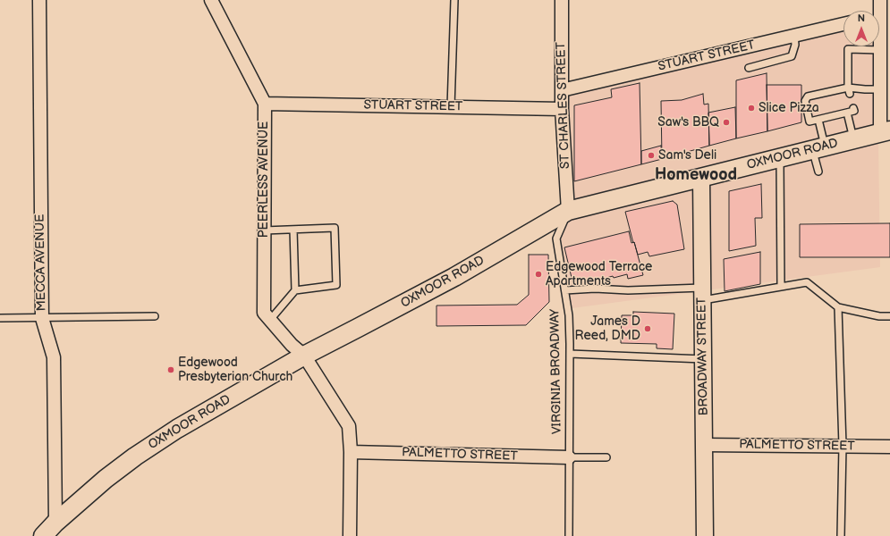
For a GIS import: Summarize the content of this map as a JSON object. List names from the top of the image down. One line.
{"streets":{"main road":["OXMOOR ROAD"],"street":["STUART STREET","ST CHARLES STREET","PEERLESS AVENUE","MECCA AVENUE","BROADWAY STREET","PALMETTO STREET"],"lane":["VIRGINIA BROADWAY"]},"crossings":[["STUART STREET","ST CHARLES STREET"],["STUART STREET","PEERLESS AVENUE"],["ST CHARLES STREET","OXMOOR ROAD"],["ST CHARLES STREET","VIRGINIA BROADWAY"],["OXMOOR ROAD","PEERLESS AVENUE"],["OXMOOR ROAD","MECCA AVENUE"],["OXMOOR ROAD","BROADWAY STREET"],["OXMOOR ROAD","VIRGINIA BROADWAY"],["PEERLESS AVENUE","PALMETTO STREET"],["BROADWAY STREET","PALMETTO STREET"],["VIRGINIA BROADWAY","PALMETTO STREET"]],"districts":["Homewood"],"places":["Slice Pizza","Saw's BBQ","Sam's Deli","Edgewood Terrace Apartments","James D Reed, DMD","Edgewood Presbyterian Church"],"north":"top"}
